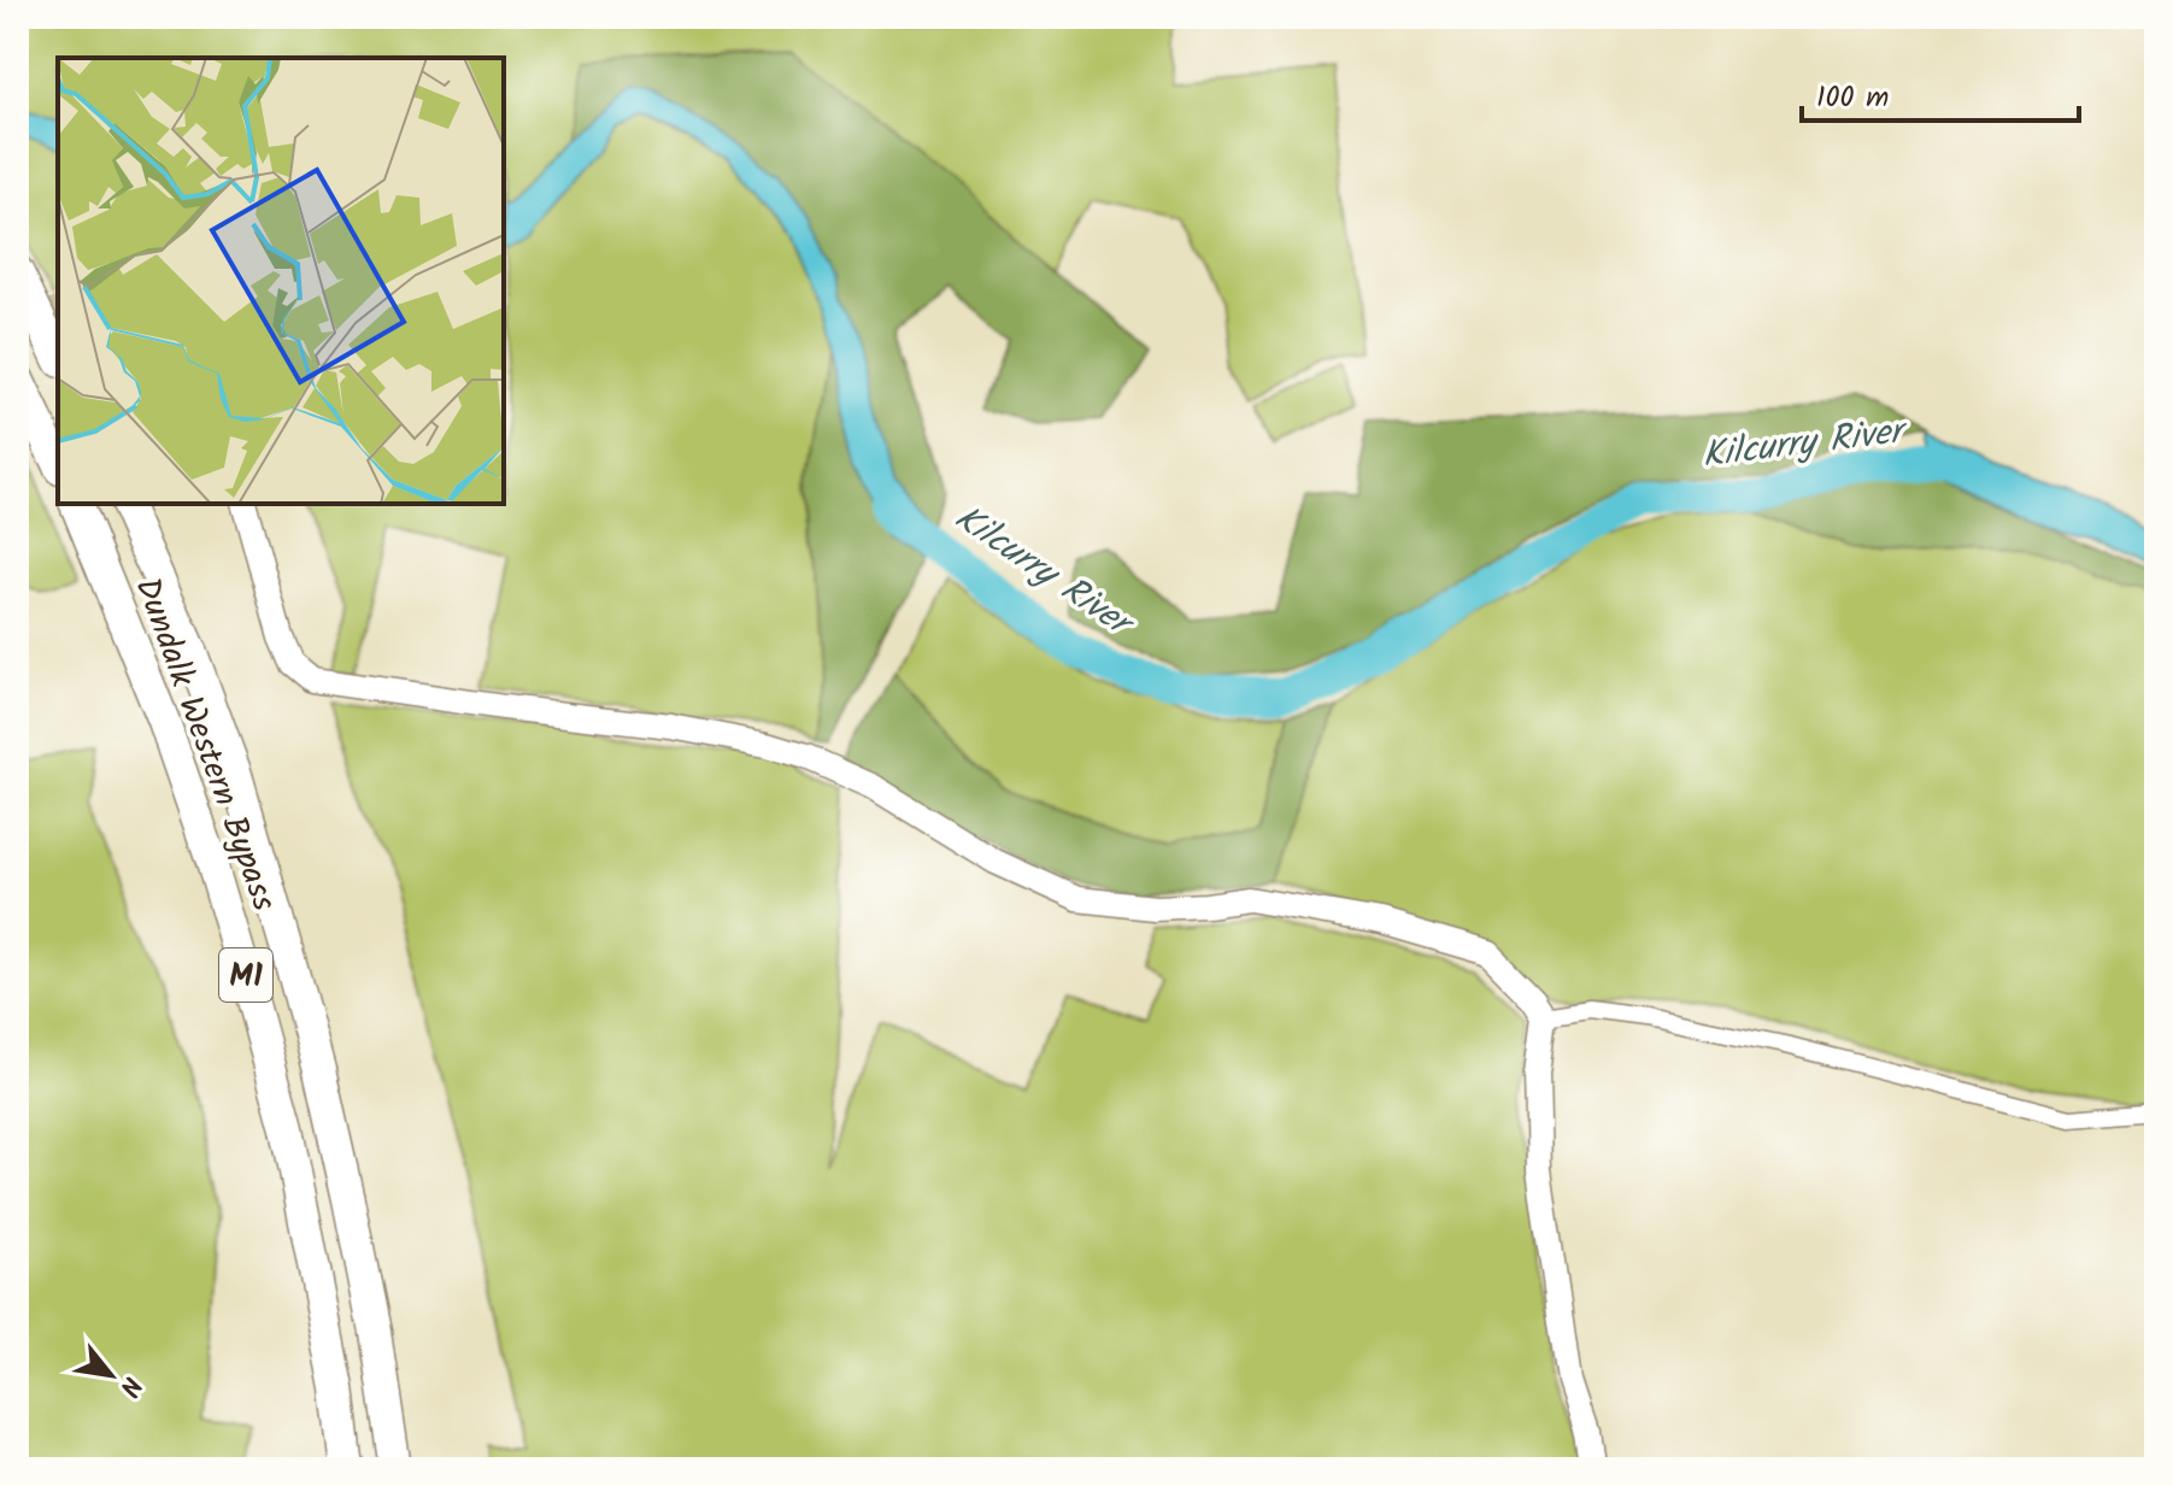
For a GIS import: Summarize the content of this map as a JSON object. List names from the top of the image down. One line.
{"streets":{"highway":["Dundalk Western Bypass","M1"]},"water":["Kilcurry River"],"scale_bar":"100 m","north":"bottom right"}
